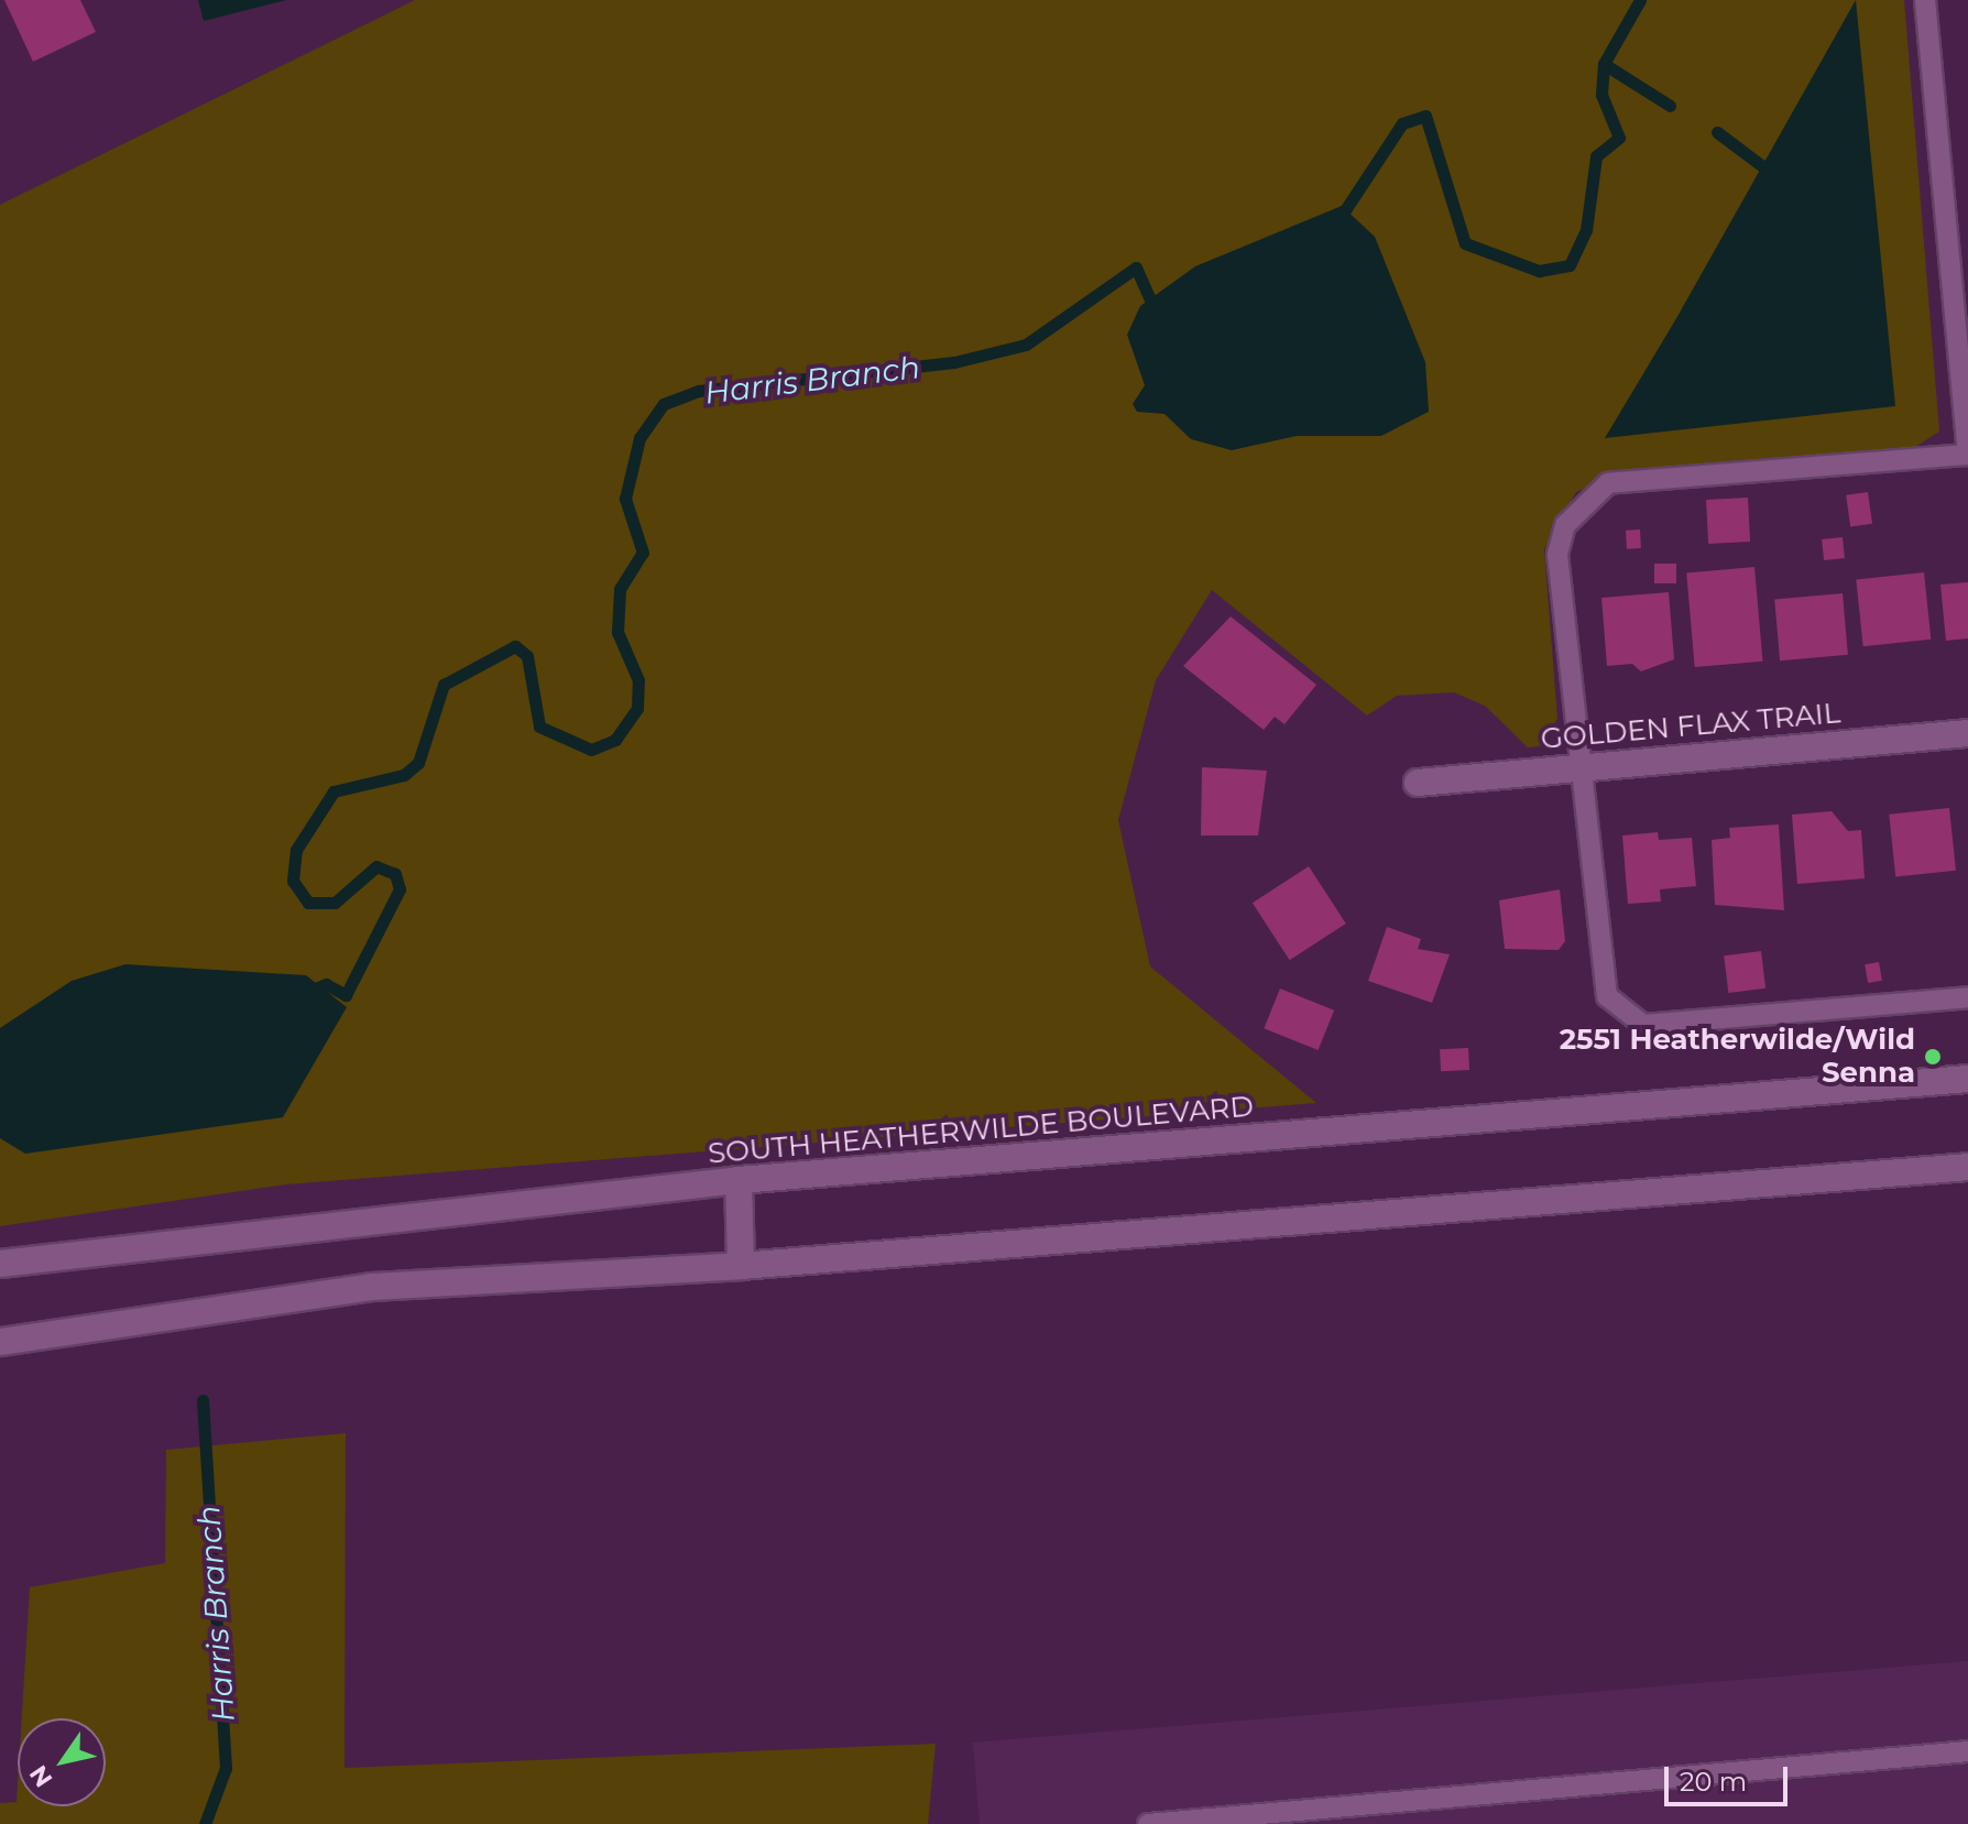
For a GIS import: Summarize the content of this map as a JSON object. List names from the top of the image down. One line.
{"streets":{"main road":["GOLDEN FLAX TRAIL","SOUTH HEATHERWILDE BOULEVARD"]},"water":["Harris Branch"],"places":["2551 Heatherwilde/Wild Senna"],"scale_bar":"20 m","north":"bottom left"}
